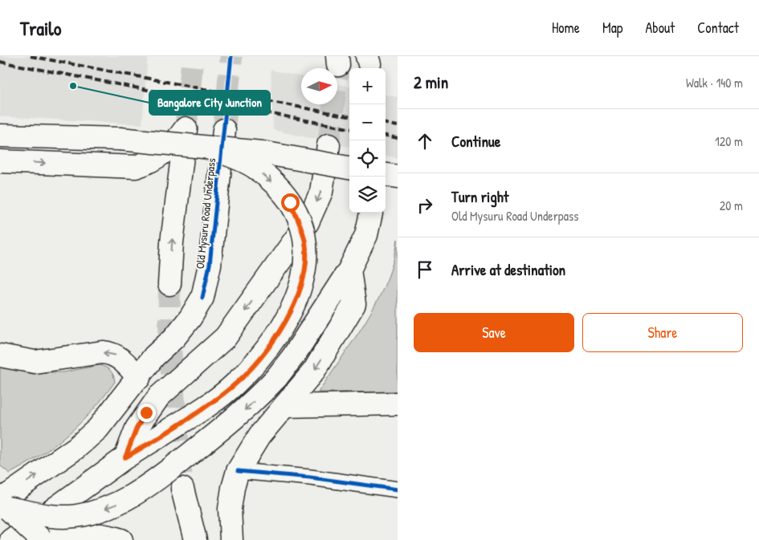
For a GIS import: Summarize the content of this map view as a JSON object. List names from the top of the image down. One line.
{"streets":{"main road":["Old Mysuru Road Underpass"]},"places":["Bangalore City Junction"],"north":"right","page":{"header":"Trailo","nav":["Home","Map","About","Contact"],"heading":["2 min","Walk · 140 m"],"map_buttons":["+","−"],"list":[["Continue","120 m"],["Turn right","Old Mysuru Road Underpass","20 m"],"Arrive at destination"],"buttons":["Save","Share"]}}
